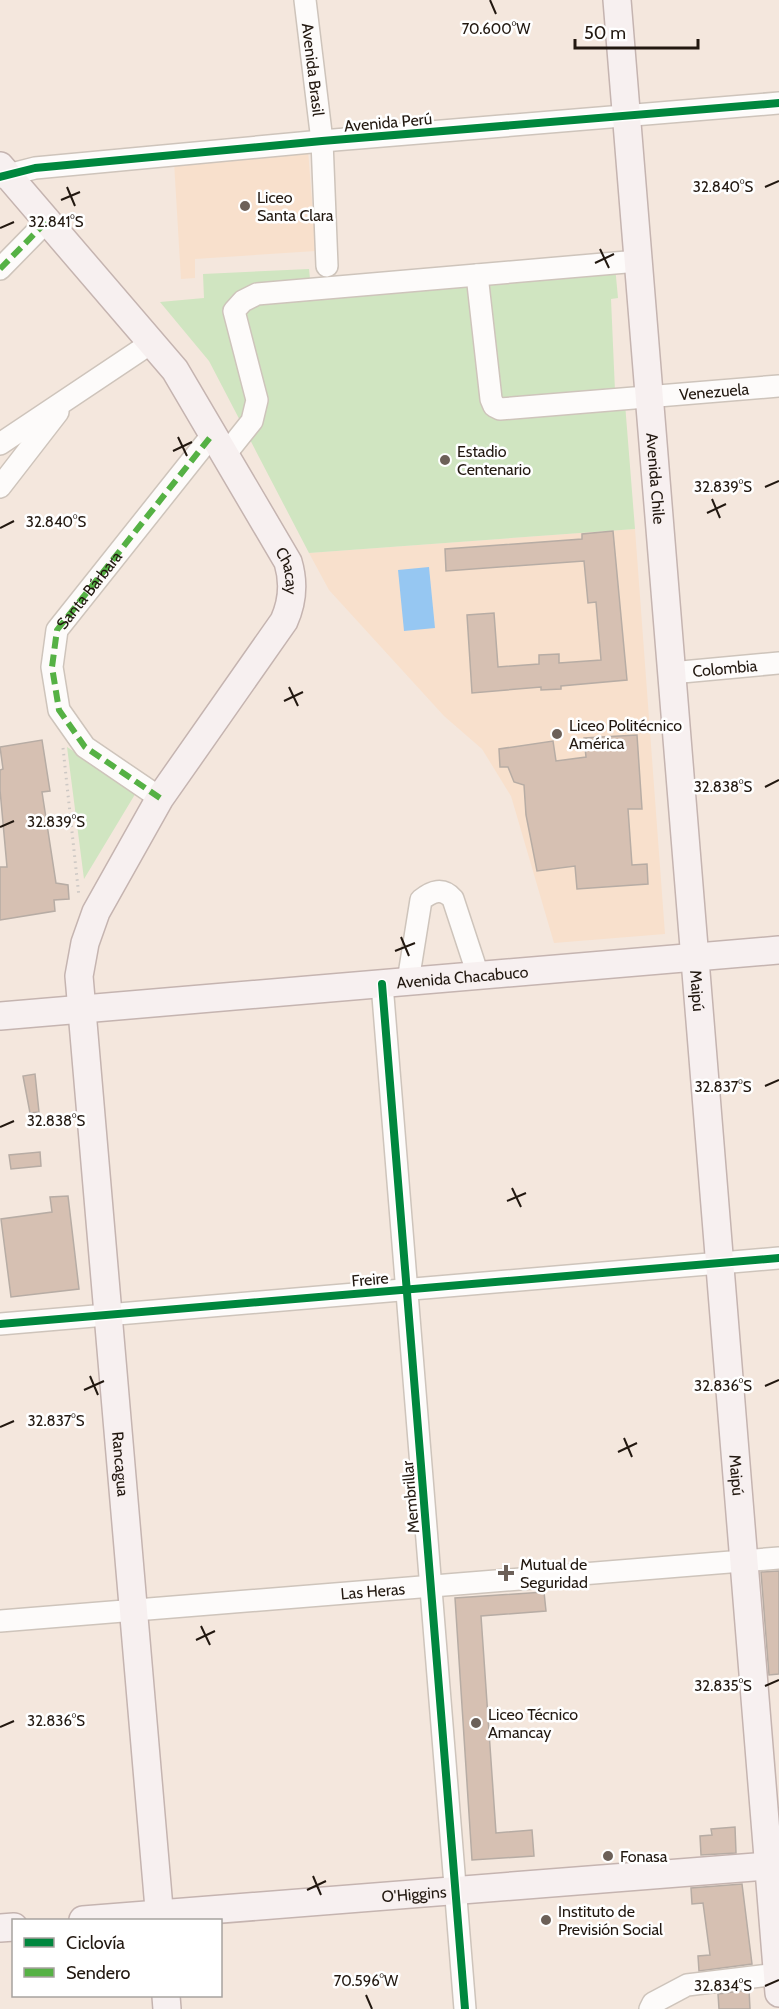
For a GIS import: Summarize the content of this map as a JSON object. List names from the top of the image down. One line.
{"streets":{"main road":["Avenida Chile","Chacay","Avenida Chacabuco","Maipú","Rancagua","O'Higgins"],"street":["Avenida Brasil","Avenida Perú","Venezuela","Santa Bárbara","Colombia","Freire","Membrillar","Las Heras"]},"crossings":[["Avenida Brasil","Avenida Perú"],["Avenida Perú","Avenida Chile"],["Avenida Perú","Chacay"],["Venezuela","Avenida Chile"],["Venezuela","Santa Bárbara"],["Avenida Chile","Colombia"],["Avenida Chile","Avenida Chacabuco"],["Avenida Chile","Maipú"],["Chacay","Santa Bárbara"],["Chacay","Avenida Chacabuco"],["Chacay","Rancagua"],["Avenida Chacabuco","Maipú"],["Avenida Chacabuco","Rancagua"],["Avenida Chacabuco","Membrillar"],["Maipú","Freire"],["Maipú","Las Heras"],["Maipú","O'Higgins"],["Freire","Rancagua"],["Freire","Membrillar"],["Rancagua","Las Heras"],["Rancagua","O'Higgins"],["Membrillar","Las Heras"],["Membrillar","O'Higgins"]],"places":{"other":["Liceo Santa Clara","Estadio Centenario","Liceo Politécnico América","Liceo Técnico Amancay","Fonasa","Instituto de Previsión Social"],"health":["Mutual de Seguridad"]},"legend":["Ciclovía","Sendero"],"scale_bar":"50 m","coordinates":["70.600°W","32.840°S","32.841°S","32.839°S","32.838°S","32.837°S","32.836°S","32.835°S","70.596°W","32.834°S"]}
